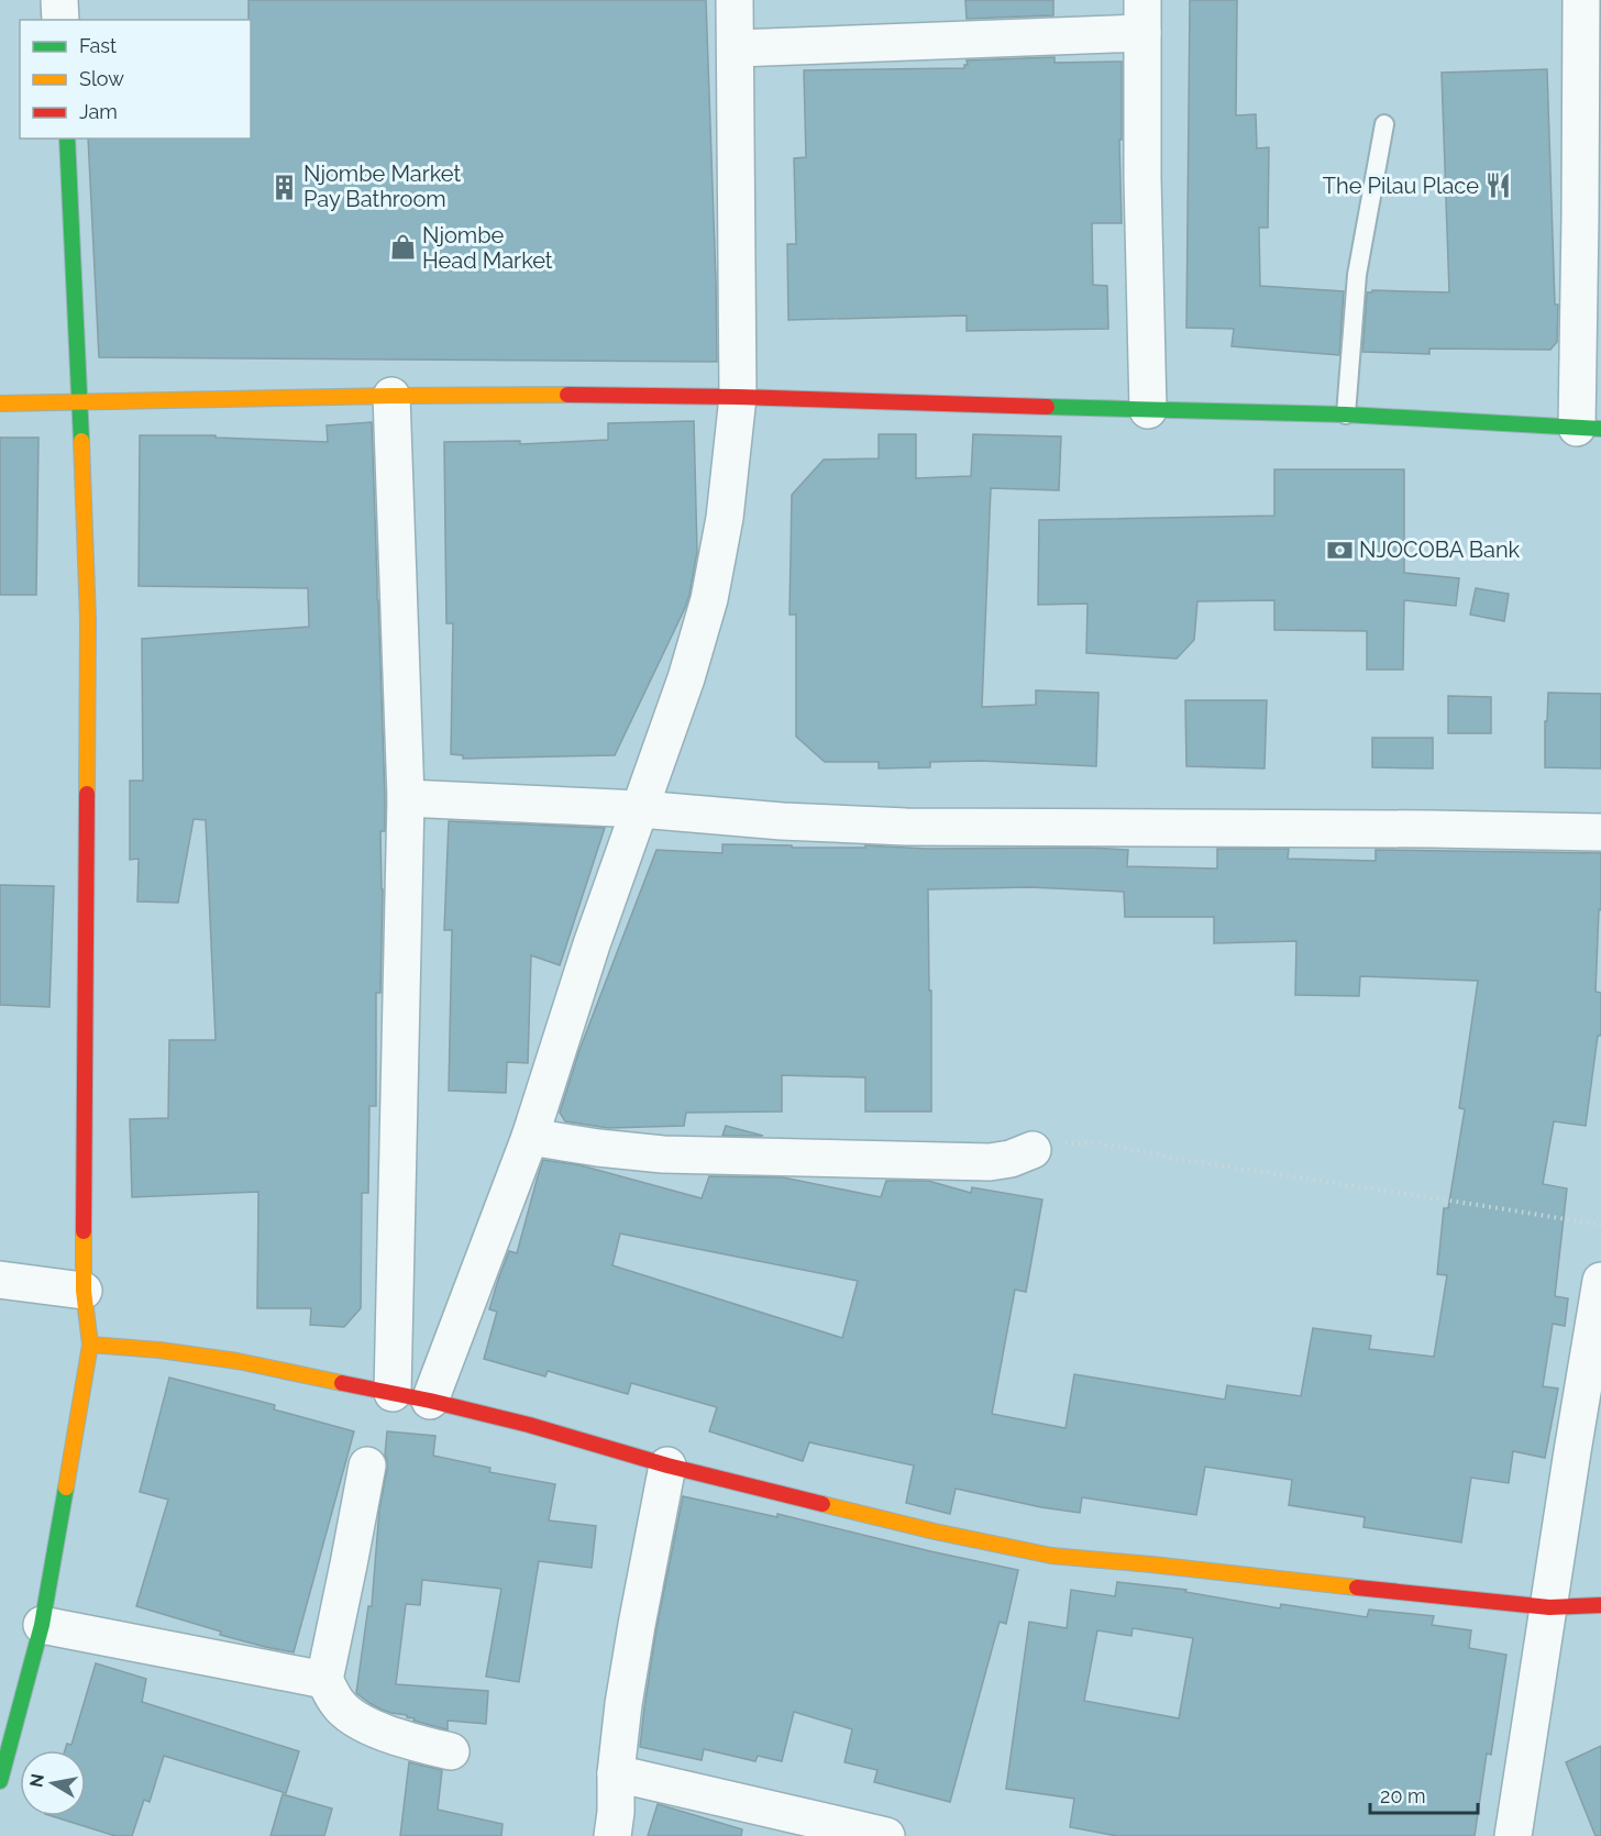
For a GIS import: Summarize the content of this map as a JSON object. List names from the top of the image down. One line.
{"places":{"restaurant":["The Pilau Place"],"building":["Njombe Market Pay Bathroom"],"shop":["Njombe Head Market"],"bank":["NJOCOBA Bank"]},"legend":["Fast","Slow","Jam"],"scale_bar":"20 m","north":"left"}
